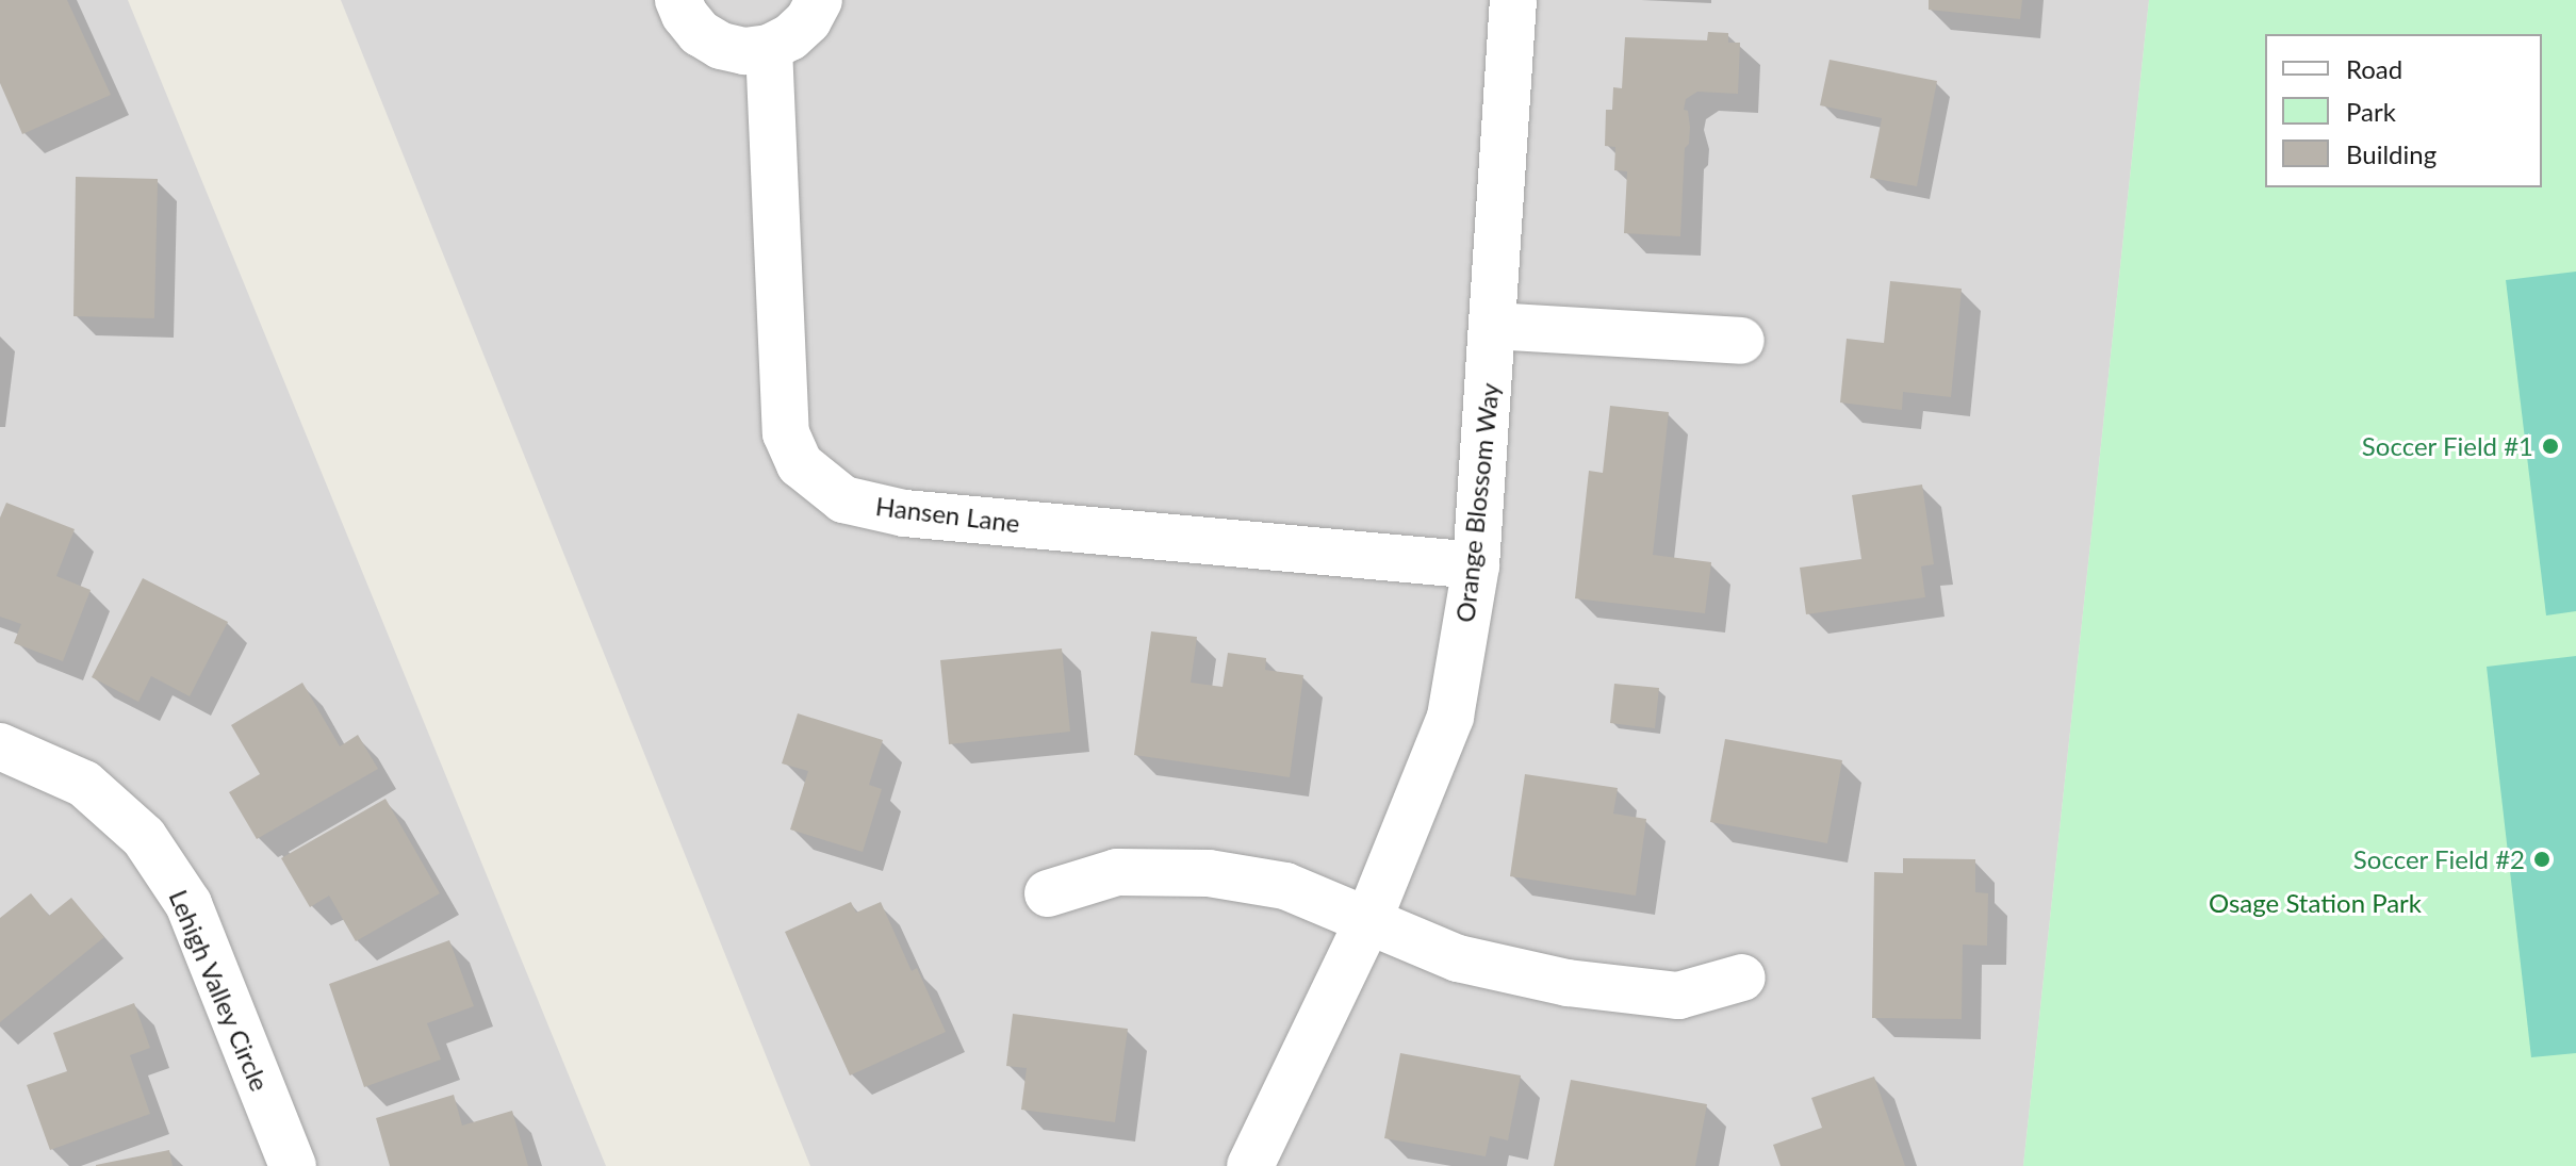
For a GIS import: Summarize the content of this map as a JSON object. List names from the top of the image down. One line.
{"streets":{"street":["Orange Blossom Way","Hansen Lane","Lehigh Valley Circle"]},"crossings":[["Orange Blossom Way","Hansen Lane"]],"parks":["Osage Station Park"],"places":["Soccer Field #1","Soccer Field #2"],"legend":["Road","Park","Building"]}
